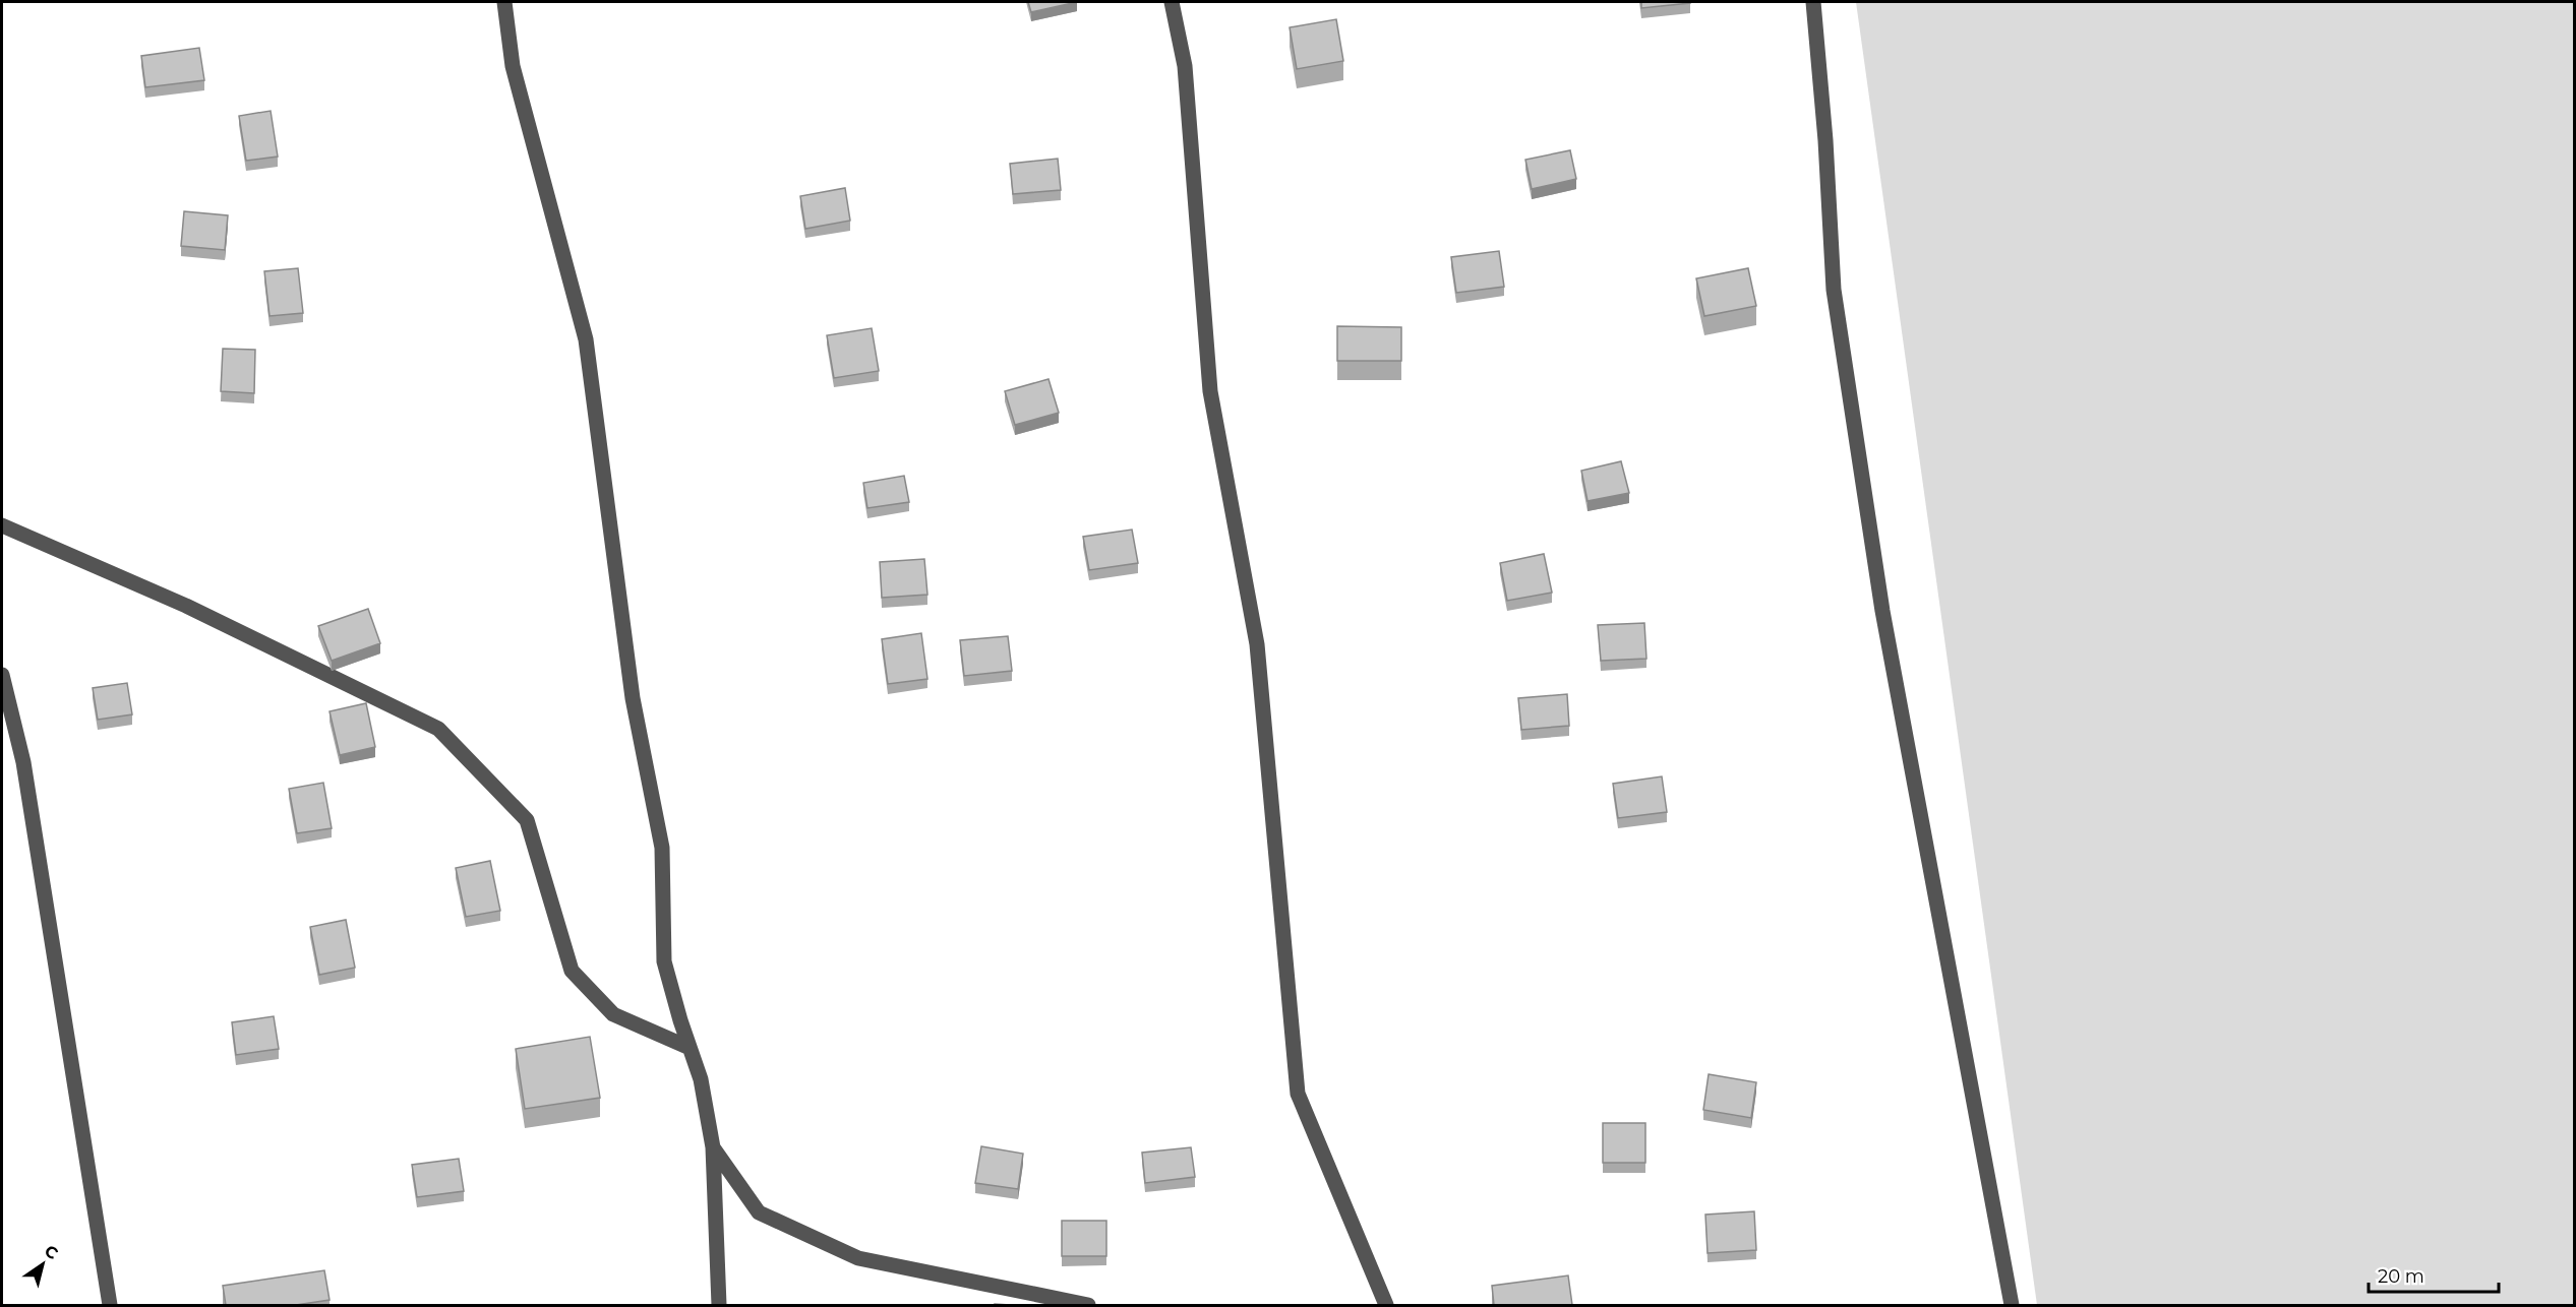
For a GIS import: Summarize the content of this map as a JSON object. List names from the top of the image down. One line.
{"scale_bar":"20 m","north":"top right"}
